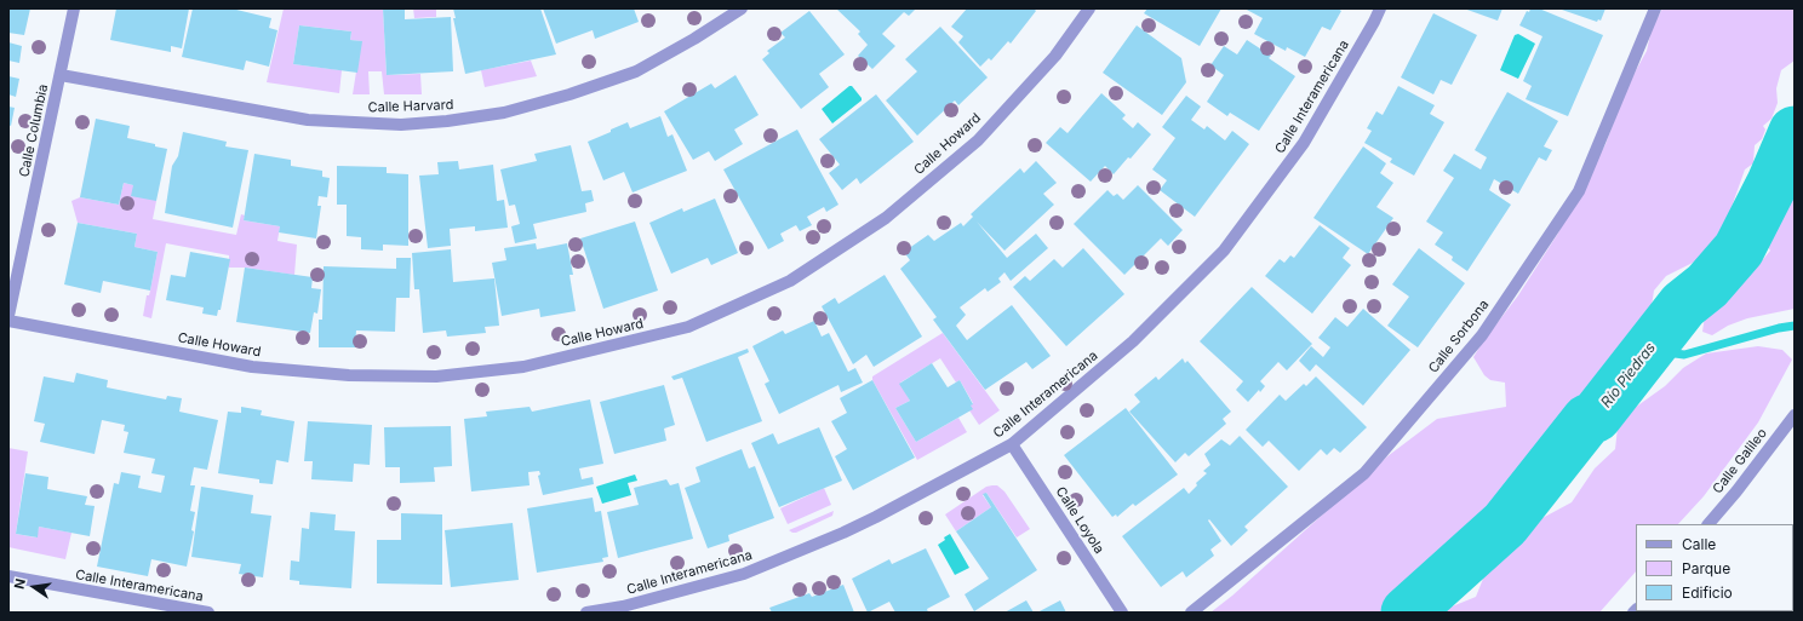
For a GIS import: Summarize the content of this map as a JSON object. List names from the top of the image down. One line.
{"streets":{"street":["Calle Interamericana","Calle Harvard","Calle Columbia","Calle Howard","Calle Sorbona","Calle Galileo","Calle Loyola"]},"crossings":[["Calle Interamericana","Calle Loyola"],["Calle Harvard","Calle Columbia"]],"water":["Río Piedras"],"legend":["Calle","Parque","Edificio"],"north":"left"}
